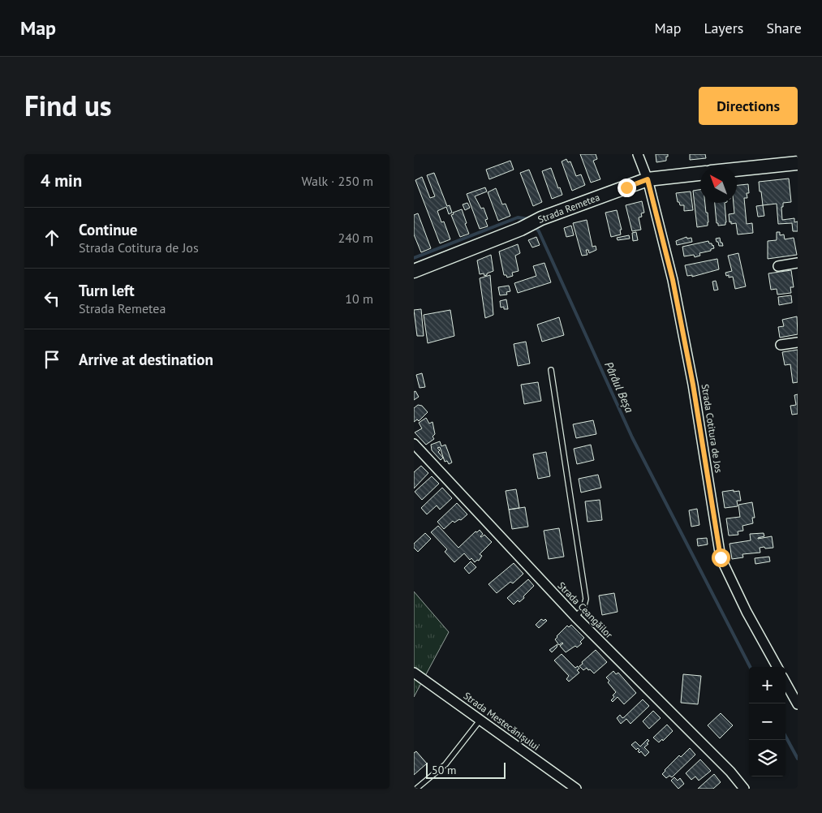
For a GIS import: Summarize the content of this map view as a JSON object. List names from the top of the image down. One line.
{"streets":{"street":["Strada Remetea","Strada Cotitura de Jos","Strada Ceangăilor","Strada Mestecănișului"]},"crossings":[["Strada Remetea","Strada Cotitura de Jos"]],"water":["Pârâul Beșa"],"scale_bar":"50 m","north":"top left","page":{"header":"Map","nav":["Map","Layers","Share"],"title":"Find us","buttons":"Directions","heading":["4 min","Walk · 250 m"],"list":[["Continue","Strada Cotitura de Jos","240 m"],["Turn left","Strada Remetea","10 m"],"Arrive at destination"],"map_buttons":["+","−"],"scale":"50 m"}}
